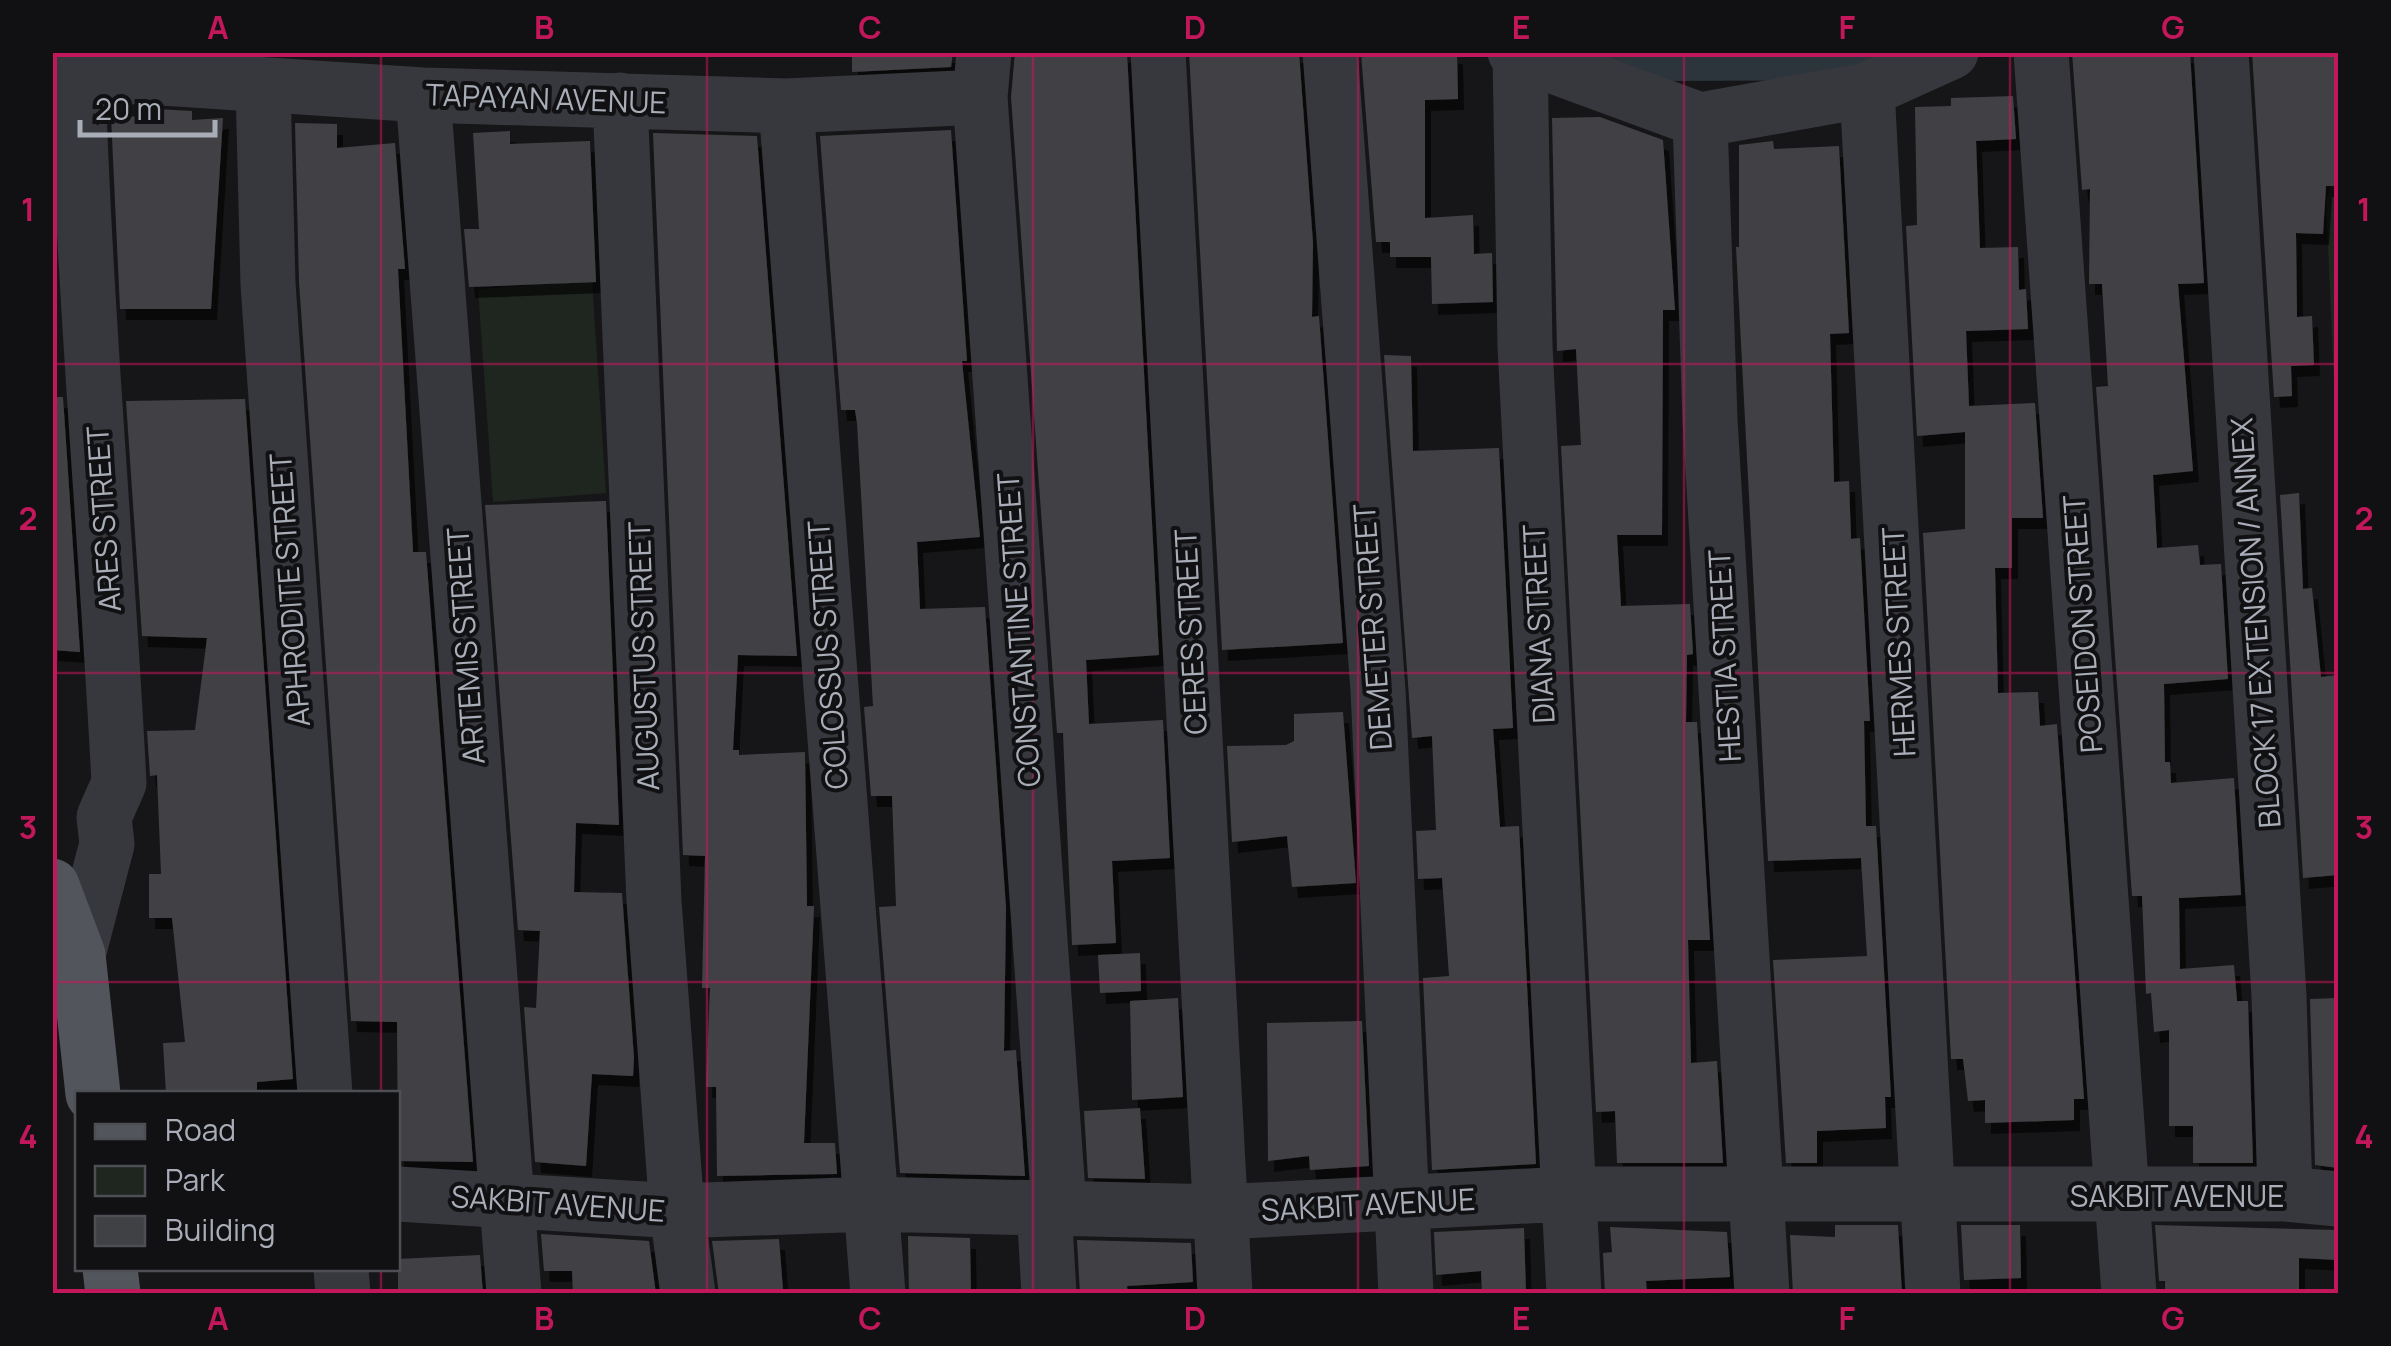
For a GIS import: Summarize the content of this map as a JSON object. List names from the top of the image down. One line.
{"streets":{"street":["TAPAYAN AVENUE","ARES STREET","APHRODITE STREET","BLOCK 17 EXTENSION / ANNEX","DIANA STREET","POSEIDON STREET","DEMETER STREET","CONSTANTINE STREET","CERES STREET","HERMES STREET","ARTEMIS STREET","COLOSSUS STREET","AUGUSTUS STREET","HESTIA STREET","SAKBIT AVENUE"]},"crossings":[["TAPAYAN AVENUE","ARES STREET"],["TAPAYAN AVENUE","APHRODITE STREET"],["TAPAYAN AVENUE","CONSTANTINE STREET"],["TAPAYAN AVENUE","ARTEMIS STREET"],["TAPAYAN AVENUE","COLOSSUS STREET"],["TAPAYAN AVENUE","AUGUSTUS STREET"],["BLOCK 17 EXTENSION / ANNEX","SAKBIT AVENUE"],["DIANA STREET","SAKBIT AVENUE"],["POSEIDON STREET","SAKBIT AVENUE"],["DEMETER STREET","SAKBIT AVENUE"],["CONSTANTINE STREET","SAKBIT AVENUE"],["CERES STREET","SAKBIT AVENUE"],["HERMES STREET","SAKBIT AVENUE"],["ARTEMIS STREET","SAKBIT AVENUE"],["COLOSSUS STREET","SAKBIT AVENUE"],["AUGUSTUS STREET","SAKBIT AVENUE"],["HESTIA STREET","SAKBIT AVENUE"]],"legend":["Road","Park","Building"],"scale_bar":"20 m","grid":{"columns":["A","B","C","D","E","F","G"],"rows":["1","2","3","4"]}}
